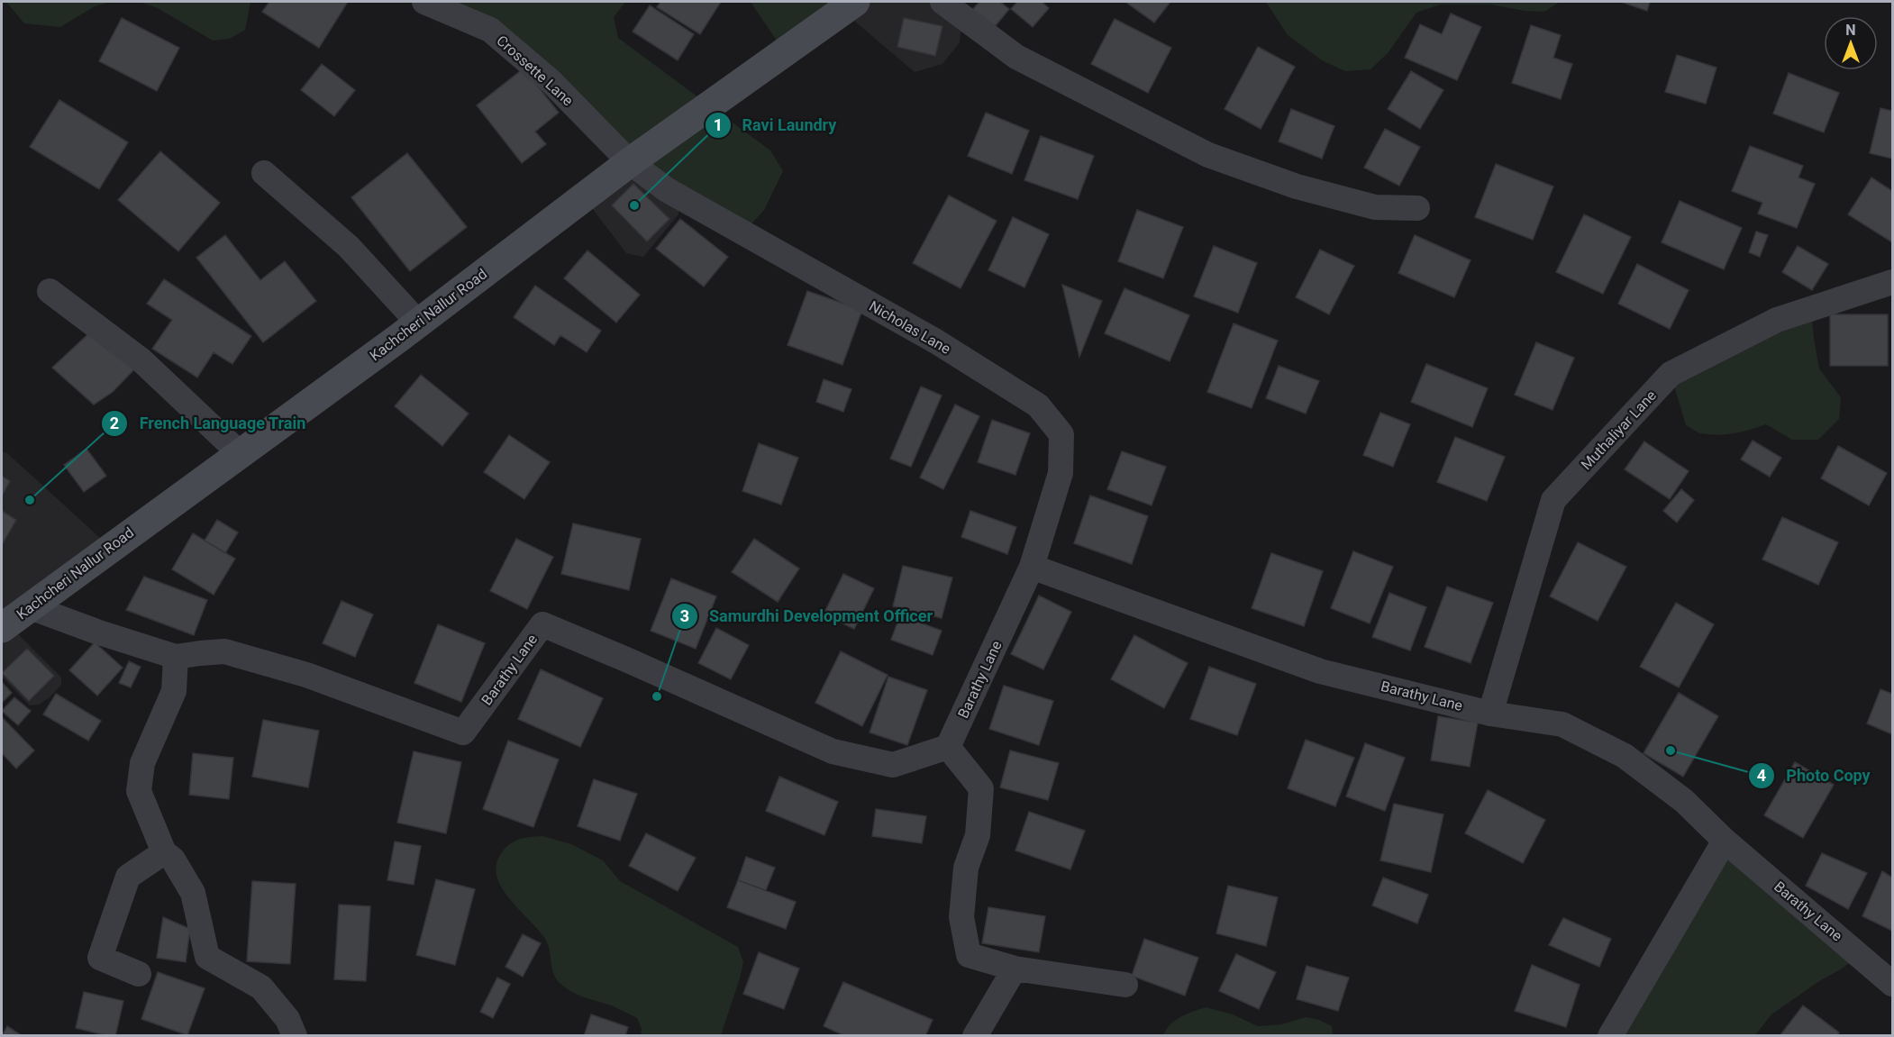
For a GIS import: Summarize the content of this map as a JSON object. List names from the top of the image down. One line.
{"streets":{"street":["Crossette Lane","Kachcheri Nallur Road","Nicholas Lane","Muthaliyar Lane","Barathy Lane"]},"crossings":[["Crossette Lane","Kachcheri Nallur Road"],["Crossette Lane","Nicholas Lane"],["Kachcheri Nallur Road","Nicholas Lane"],["Kachcheri Nallur Road","Barathy Lane"],["Nicholas Lane","Barathy Lane"],["Muthaliyar Lane","Barathy Lane"]],"places":["Ravi Laundry","French Language Train","Samurdhi Development Officer","Photo Copy"],"north":"top"}
